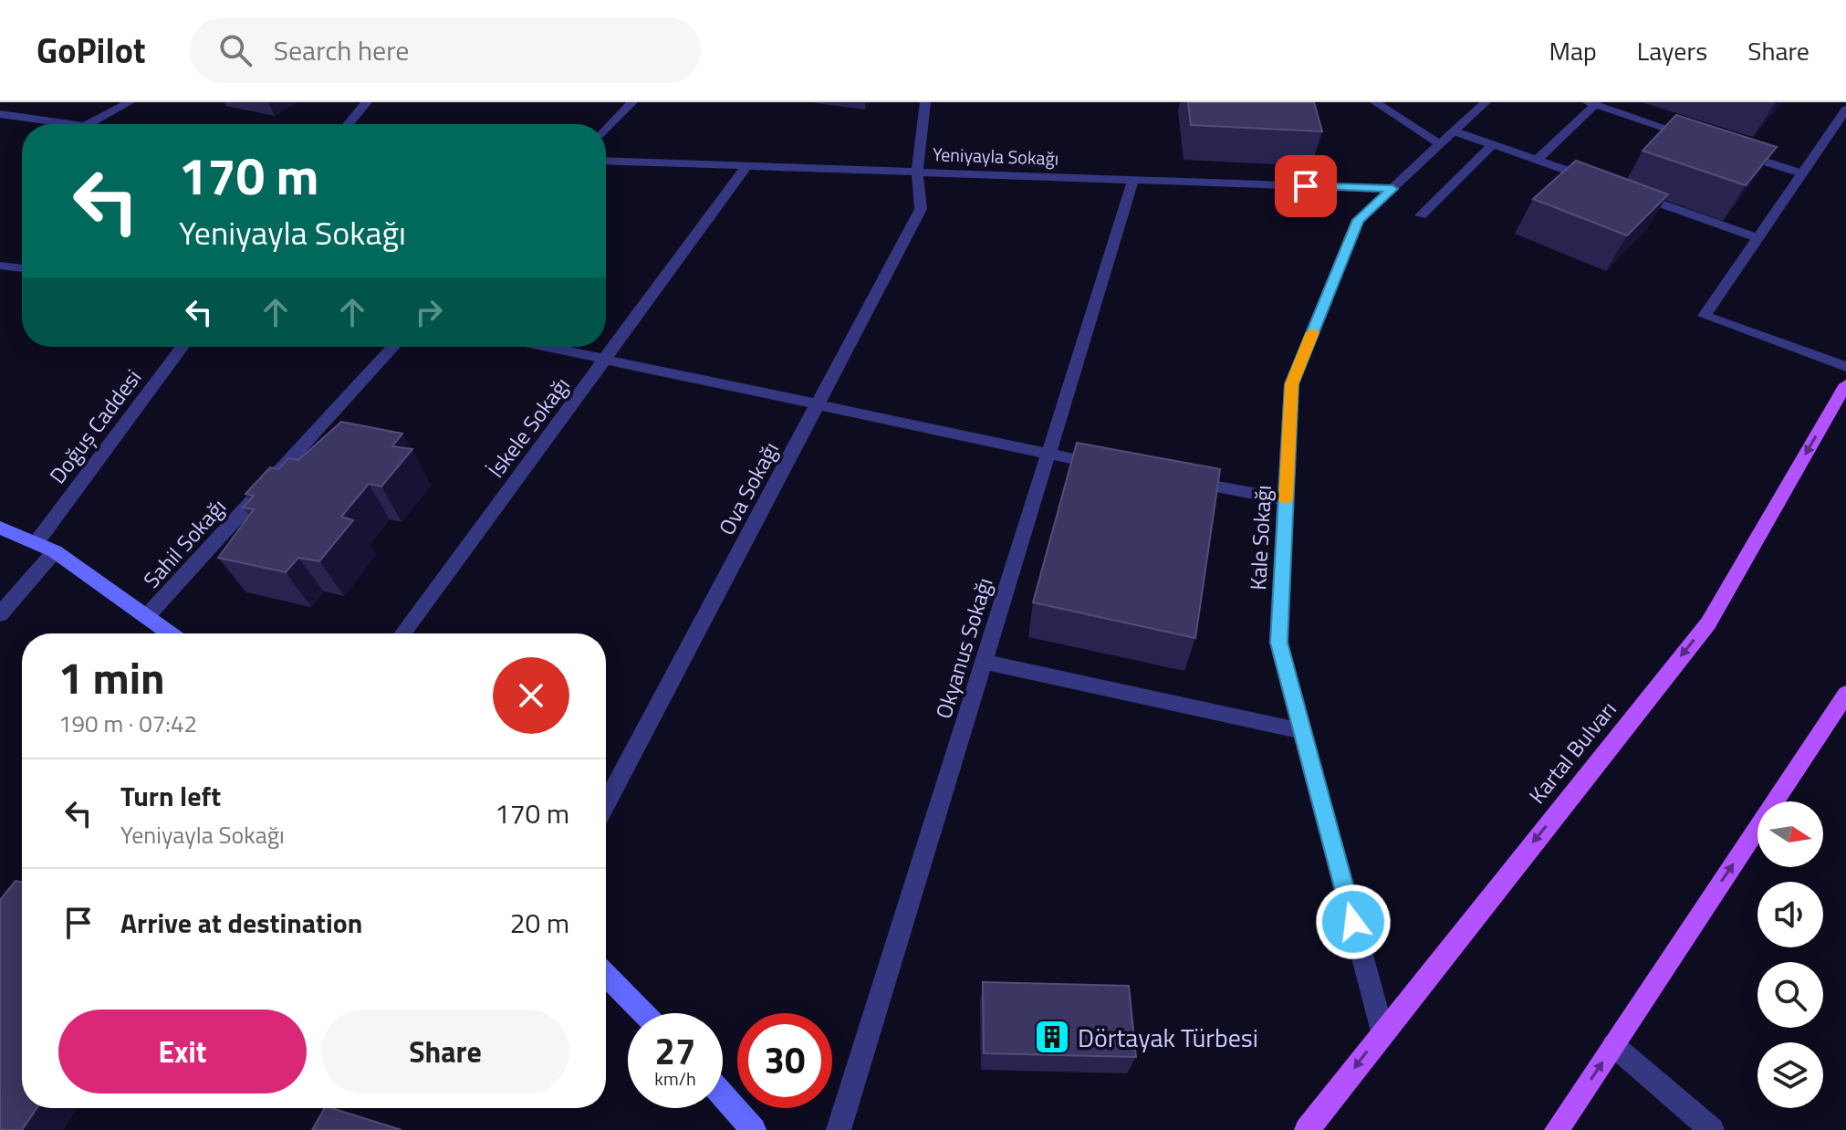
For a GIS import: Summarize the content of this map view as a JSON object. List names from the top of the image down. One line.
{"streets":{"main road":["Kartal Bulvarı"],"street":["Yeniyayla Sokağı","Doğuş Caddesi","İskele Sokağı","Ova Sokağı","Kale Sokağı","Sahil Sokağı","Okyanus Sokağı"]},"crossings":[["Yeniyayla Sokağı","İskele Sokağı"],["Yeniyayla Sokağı","Ova Sokağı"],["Yeniyayla Sokağı","Kale Sokağı"],["Yeniyayla Sokağı","Okyanus Sokağı"],["Kale Sokağı","Kartal Bulvarı"]],"one_way":["Kartal Bulvarı"],"places":{"building":["Dörtayak Türbesi"]},"north":"right","page":{"header":"GoPilot","search":"Search here","nav":["Map","Layers","Share"],"turn":["170 m","Yeniyayla Sokağı"],"heading":["1 min","190 m · 07:42"],"list":[{"name":"Turn left","note":"Yeniyayla Sokağı","value":"170 m"},{"name":"Arrive at destination","value":"20 m"}],"buttons":["Exit","Share"],"speed":"27 km/h","limit":"30"}}
